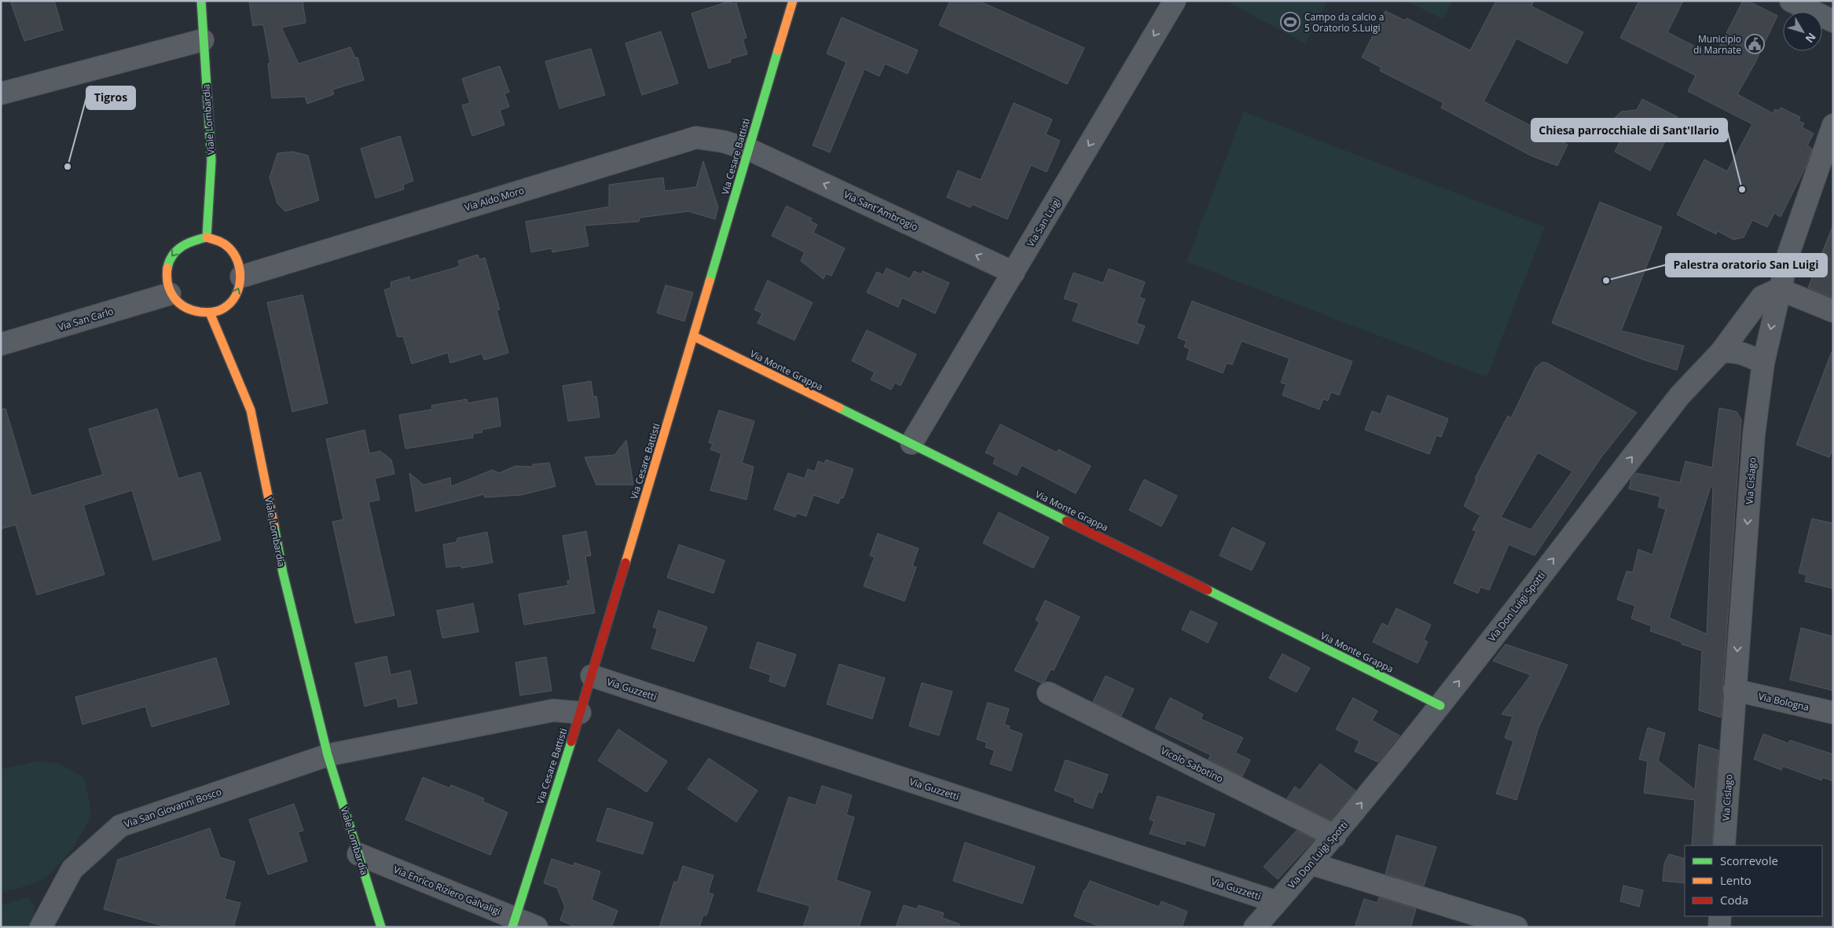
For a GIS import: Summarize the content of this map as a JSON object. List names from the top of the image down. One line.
{"streets":{"street":["Viale Lombardia","Via Cesare Battisti","Via Aldo Moro","Via Sant'Ambrogio","Via San Luigi","Via San Carlo","Via Monte Grappa","Via Cislago","Via Don Luigi Spotti","Via Guzzetti","Via Bologna","Vicolo Sabotino","Via San Giovanni Bosco","Via Enrico Riziero Galvaligi"]},"crossings":[["Viale Lombardia","Via Aldo Moro"],["Viale Lombardia","Via San Carlo"],["Viale Lombardia","Via San Giovanni Bosco"],["Viale Lombardia","Via Enrico Riziero Galvaligi"],["Via Cesare Battisti","Via Aldo Moro"],["Via Cesare Battisti","Via Sant'Ambrogio"],["Via Cesare Battisti","Via Monte Grappa"],["Via Cesare Battisti","Via Guzzetti"],["Via Cesare Battisti","Via Enrico Riziero Galvaligi"],["Via Aldo Moro","Via Sant'Ambrogio"],["Via Aldo Moro","Via San Carlo"],["Via Sant'Ambrogio","Via San Luigi"],["Via San Luigi","Via Monte Grappa"],["Via Monte Grappa","Via Don Luigi Spotti"],["Via Cislago","Via Don Luigi Spotti"],["Via Cislago","Via Bologna"],["Via Don Luigi Spotti","Via Guzzetti"],["Via Don Luigi Spotti","Vicolo Sabotino"]],"one_way":["Via Sant'Ambrogio","Via San Luigi","Via Cislago","Via Don Luigi Spotti"],"places":{"sports":["Campo da calcio a 5 Oratorio S.Luigi"],"public building":["Municipio di Marnate"],"other":["Tigros","Chiesa parrocchiale di Sant'Ilario","Palestra oratorio San Luigi"]},"legend":["Scorrevole","Lento","Coda"],"north":"bottom right"}
